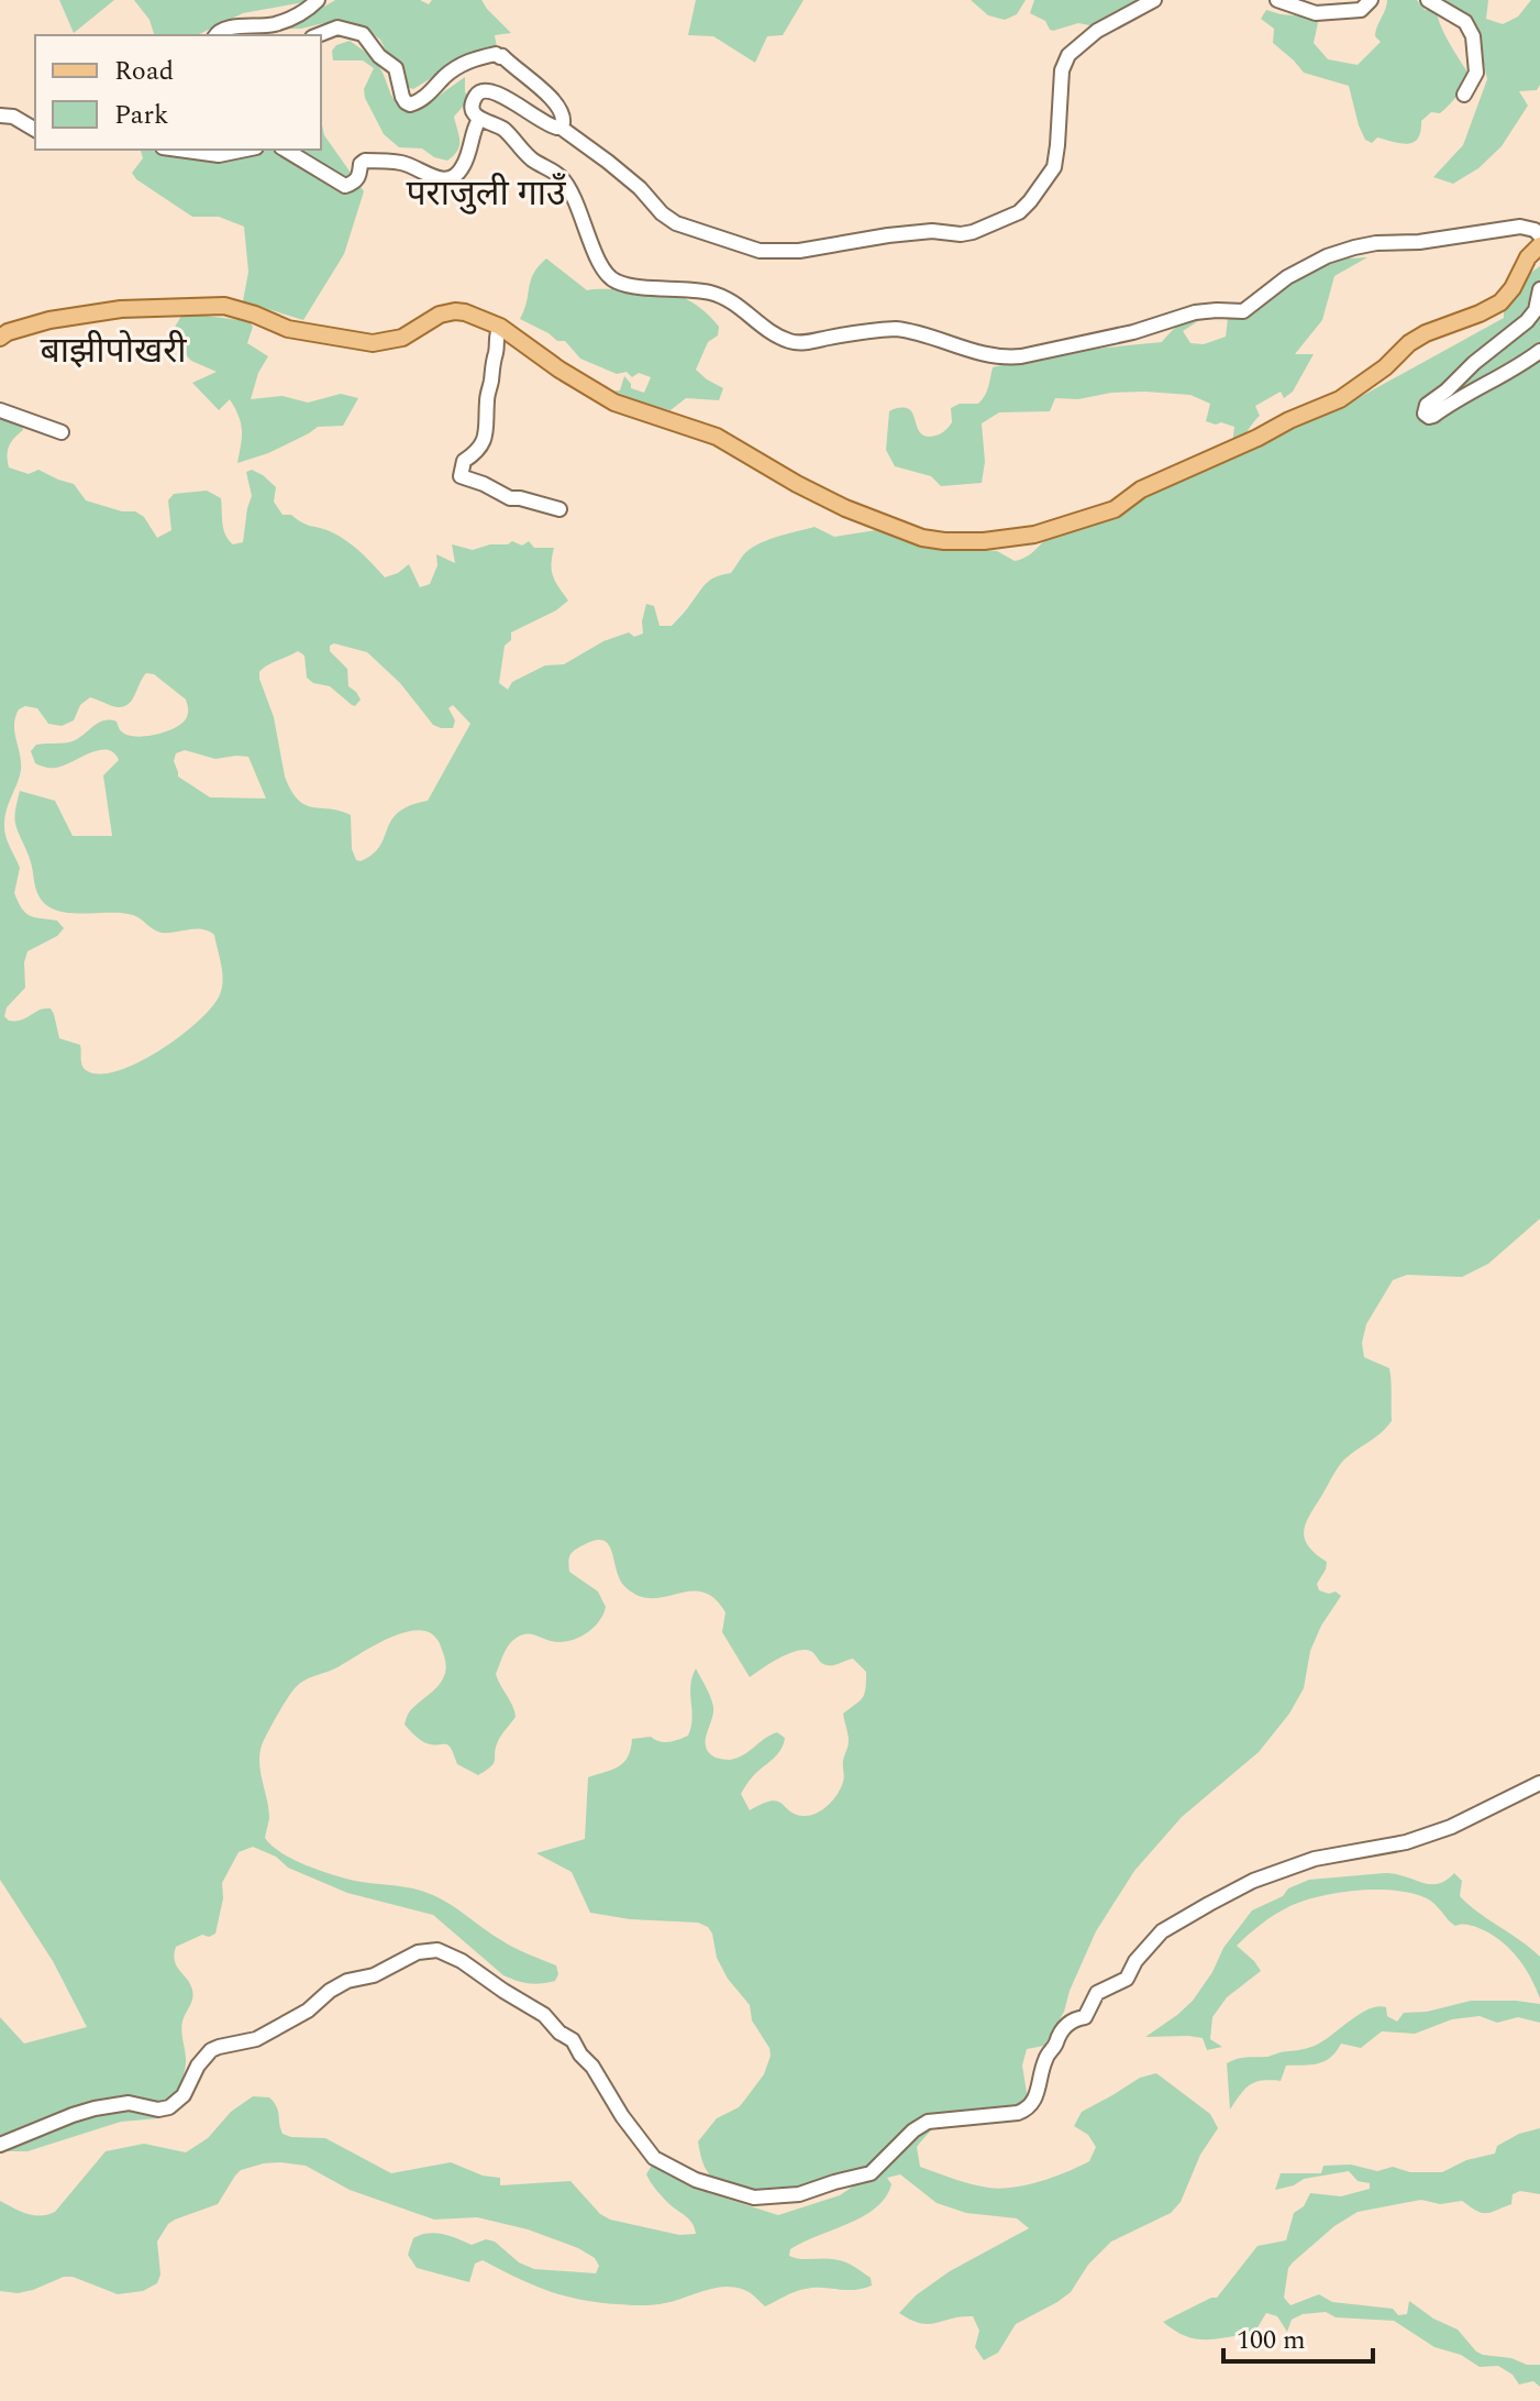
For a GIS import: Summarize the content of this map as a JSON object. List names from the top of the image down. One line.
{"districts":["पराजुली गाउँ","बाझीपोखरी"],"legend":["Road","Park"],"scale_bar":"100 m"}
